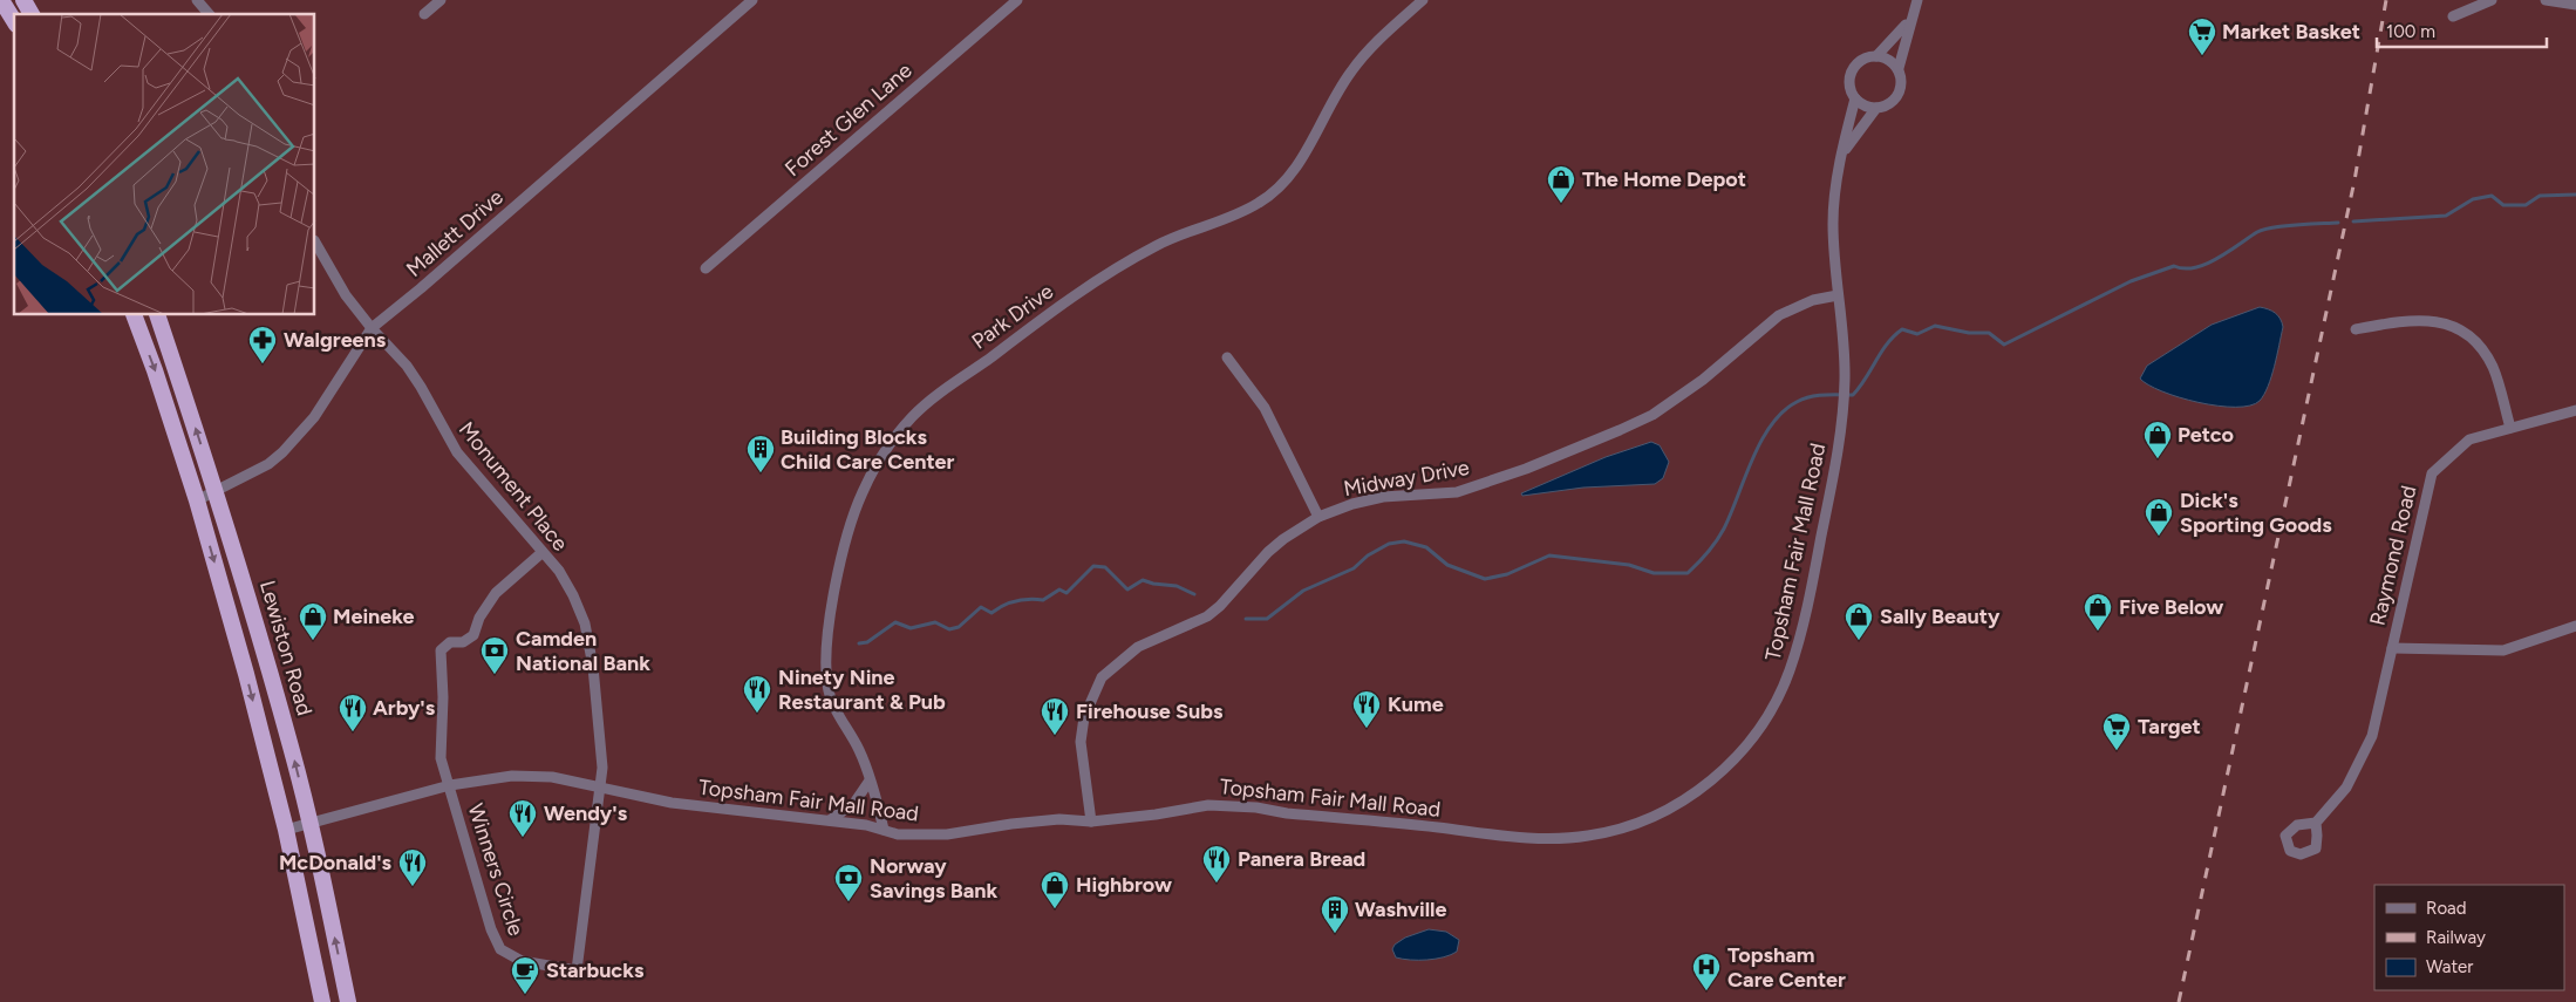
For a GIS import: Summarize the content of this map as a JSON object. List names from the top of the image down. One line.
{"streets":{"highway":["Lewiston Road"],"street":["Forest Glen Lane","Mallett Drive","Park Drive","Midway Drive","Monument Place","Topsham Fair Mall Road","Raymond Road","Winners Circle"]},"crossings":[["Mallett Drive","Monument Place"],["Mallett Drive","Lewiston Road"],["Park Drive","Topsham Fair Mall Road"],["Midway Drive","Topsham Fair Mall Road"],["Monument Place","Topsham Fair Mall Road"],["Monument Place","Winners Circle"],["Topsham Fair Mall Road","Lewiston Road"],["Topsham Fair Mall Road","Winners Circle"]],"places":{"supermarket":["Market Basket","Target"],"shop":["The Home Depot","Petco","Dick's Sporting Goods","Five Below","Meineke","Sally Beauty","Highbrow"],"pharmacy":["Walgreens"],"building":["Building Blocks Child Care Center","Washville"],"bank":["Camden National Bank","Norway Savings Bank"],"restaurant":["Ninety Nine Restaurant & Pub","Kume","Arby's","Firehouse Subs","Wendy's","Panera Bread","McDonald's"],"hospital":["Topsham Care Center"],"cafe":["Starbucks"]},"legend":["Road","Railway","Water"],"scale_bar":"100 m"}
